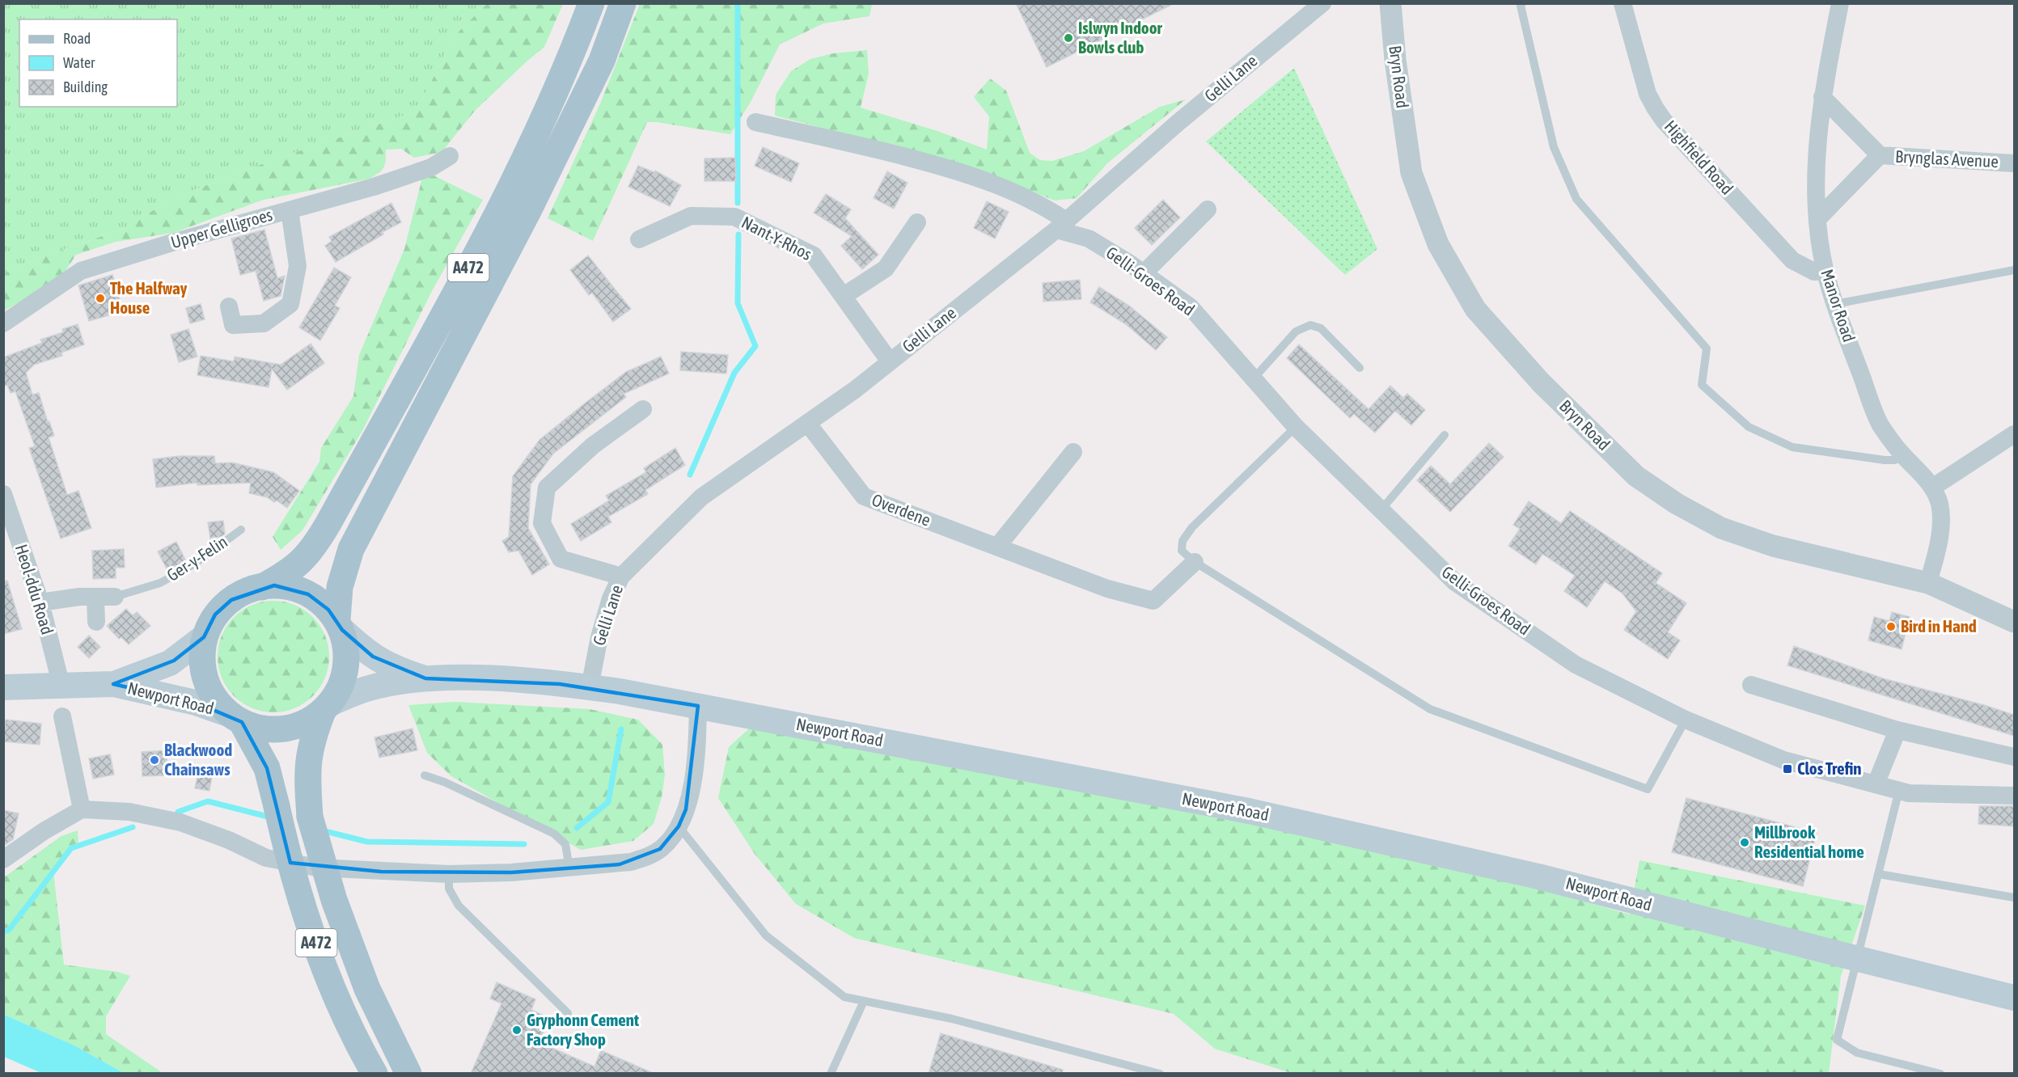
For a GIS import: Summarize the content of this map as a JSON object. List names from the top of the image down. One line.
{"streets":{"main road":["A472","Newport Road"],"street":["Bryn Road","Gelli Lane","Highfield Road","Brynglas Avenue","Upper Gelligroes","Nant-Y-Rhos","Gelli-Groes Road","Manor Road","Overdene","Ger-y-Felin","Heol-ddu Road"]},"crossings":[["Bryn Road","Manor Road"],["Gelli Lane","Nant-Y-Rhos"],["Gelli Lane","Gelli-Groes Road"],["Gelli Lane","Overdene"],["Gelli Lane","Newport Road"],["Highfield Road","Manor Road"],["Brynglas Avenue","Manor Road"],["A472","Newport Road"],["Ger-y-Felin","Heol-ddu Road"],["Heol-ddu Road","Newport Road"]],"places":{"other":["Islwyn Indoor Bowls club","The Halfway House","Bird in Hand","Blackwood Chainsaws","Millbrook Residential home","Gryphonn Cement Factory Shop"],"transit":["Clos Trefin"]},"legend":["Road","Water","Building"]}
